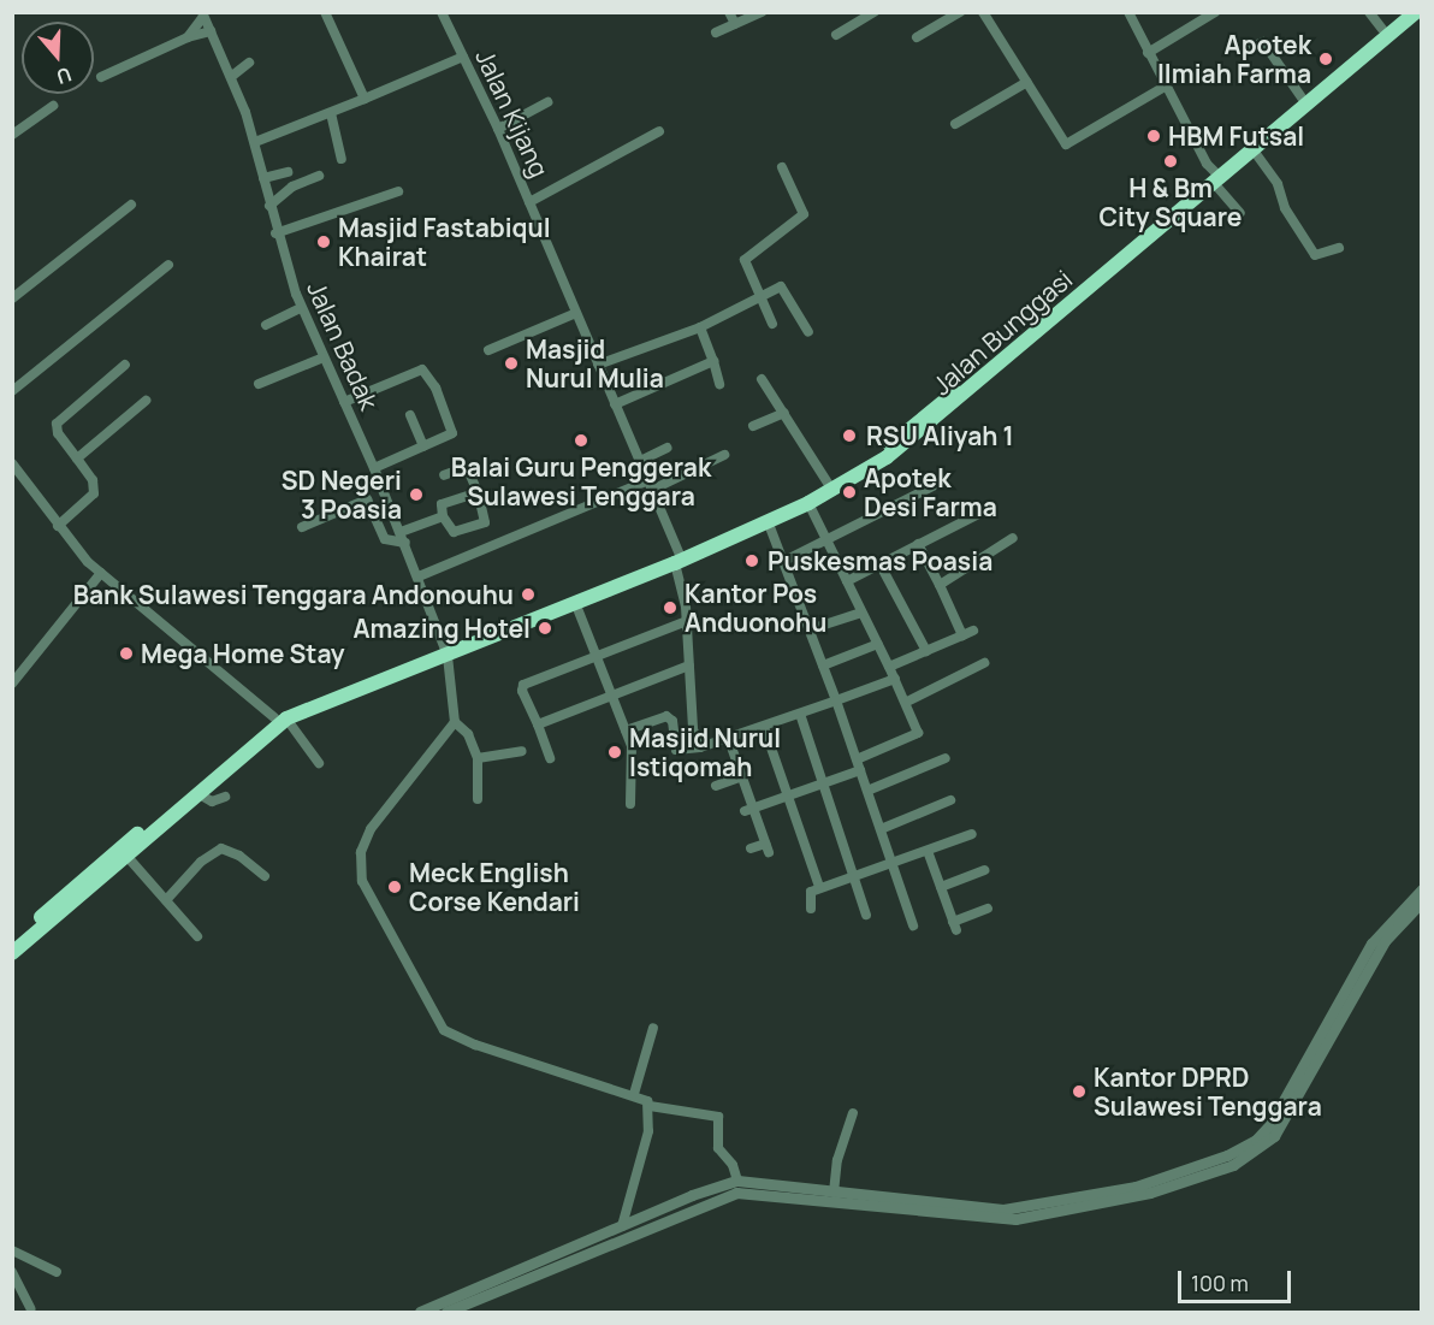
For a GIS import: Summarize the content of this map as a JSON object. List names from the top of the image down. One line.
{"streets":{"highway":["Jalan Bunggasi"],"street":["Jalan Kijang","Jalan Badak"]},"crossings":[["Jalan Kijang","Jalan Bunggasi"],["Jalan Bunggasi","Jalan Badak"]],"places":["Apotek Ilmiah Farma","HBM Futsal","H & Bm City Square","Masjid Fastabiqul Khairat","Masjid Nurul Mulia","RSU Aliyah 1","Balai Guru Penggerak Sulawesi Tenggara","Apotek Desi Farma","SD Negeri 3 Poasia","Puskesmas Poasia","Bank Sulawesi Tenggara Andonouhu","Kantor Pos Anduonohu","Amazing Hotel","Mega Home Stay","Masjid Nurul Istiqomah","Meck English Corse Kendari","Kantor DPRD Sulawesi Tenggara"],"scale_bar":"100 m","north":"bottom"}
